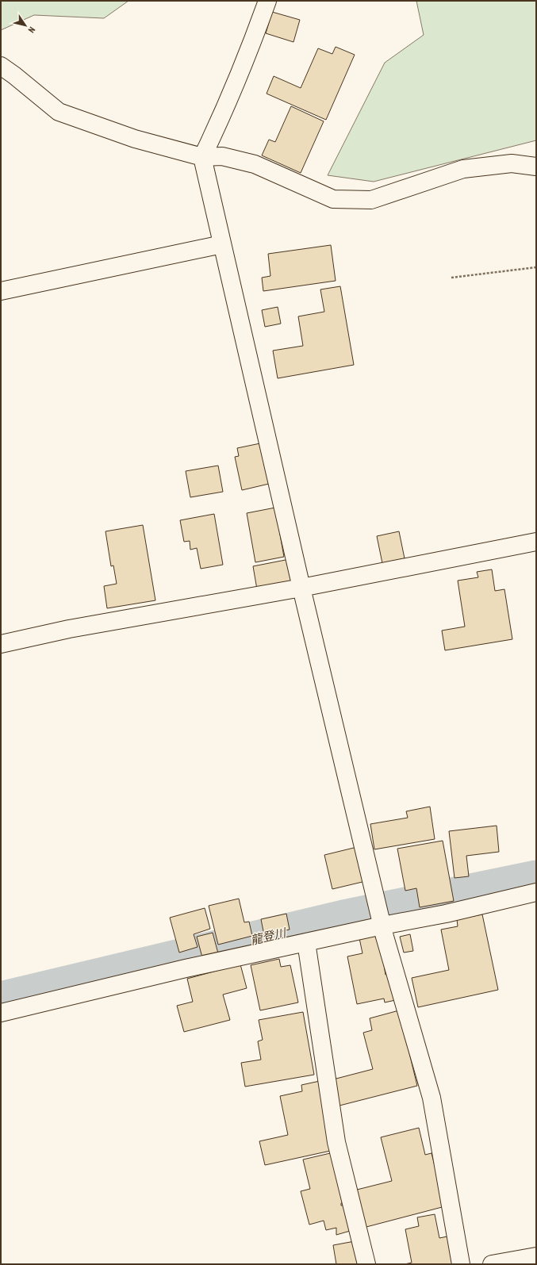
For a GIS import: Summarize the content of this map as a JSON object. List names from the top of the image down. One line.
{"water":["龍登川"],"north":"bottom right"}
